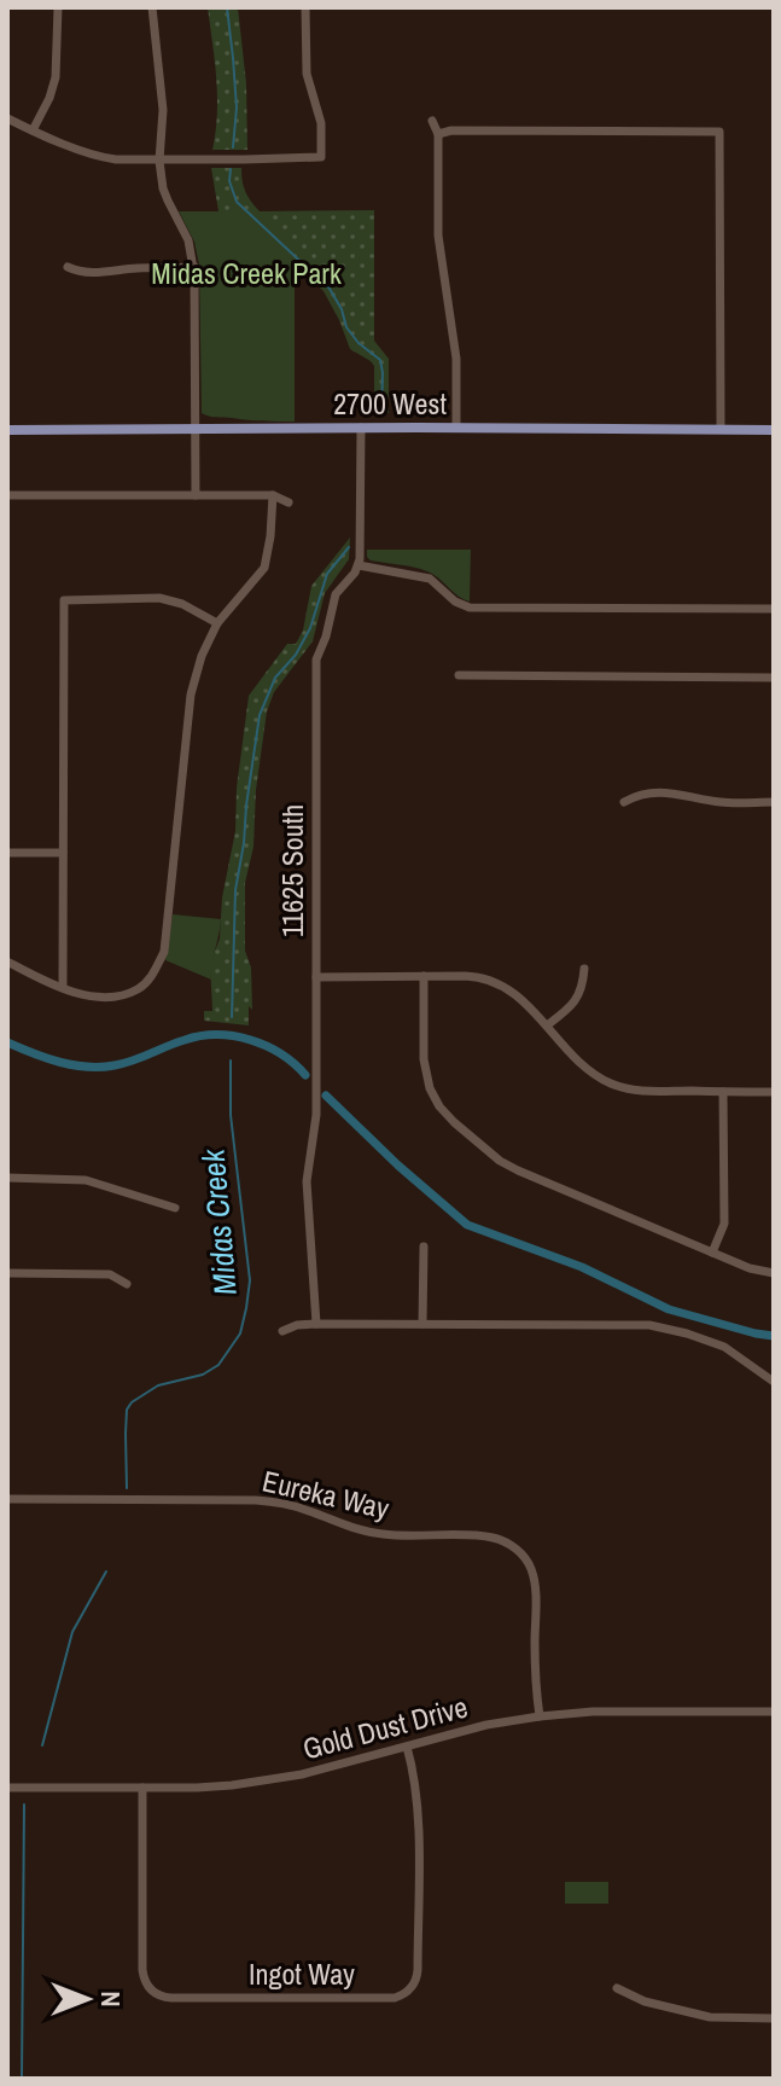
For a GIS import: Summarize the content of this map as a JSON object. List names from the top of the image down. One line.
{"streets":{"main road":["2700 West"],"street":["11625 South","Eureka Way","Gold Dust Drive","Ingot Way"]},"crossings":[["Eureka Way","Gold Dust Drive"],["Gold Dust Drive","Ingot Way"]],"water":["Midas Creek"],"parks":["Midas Creek Park"],"north":"right"}
